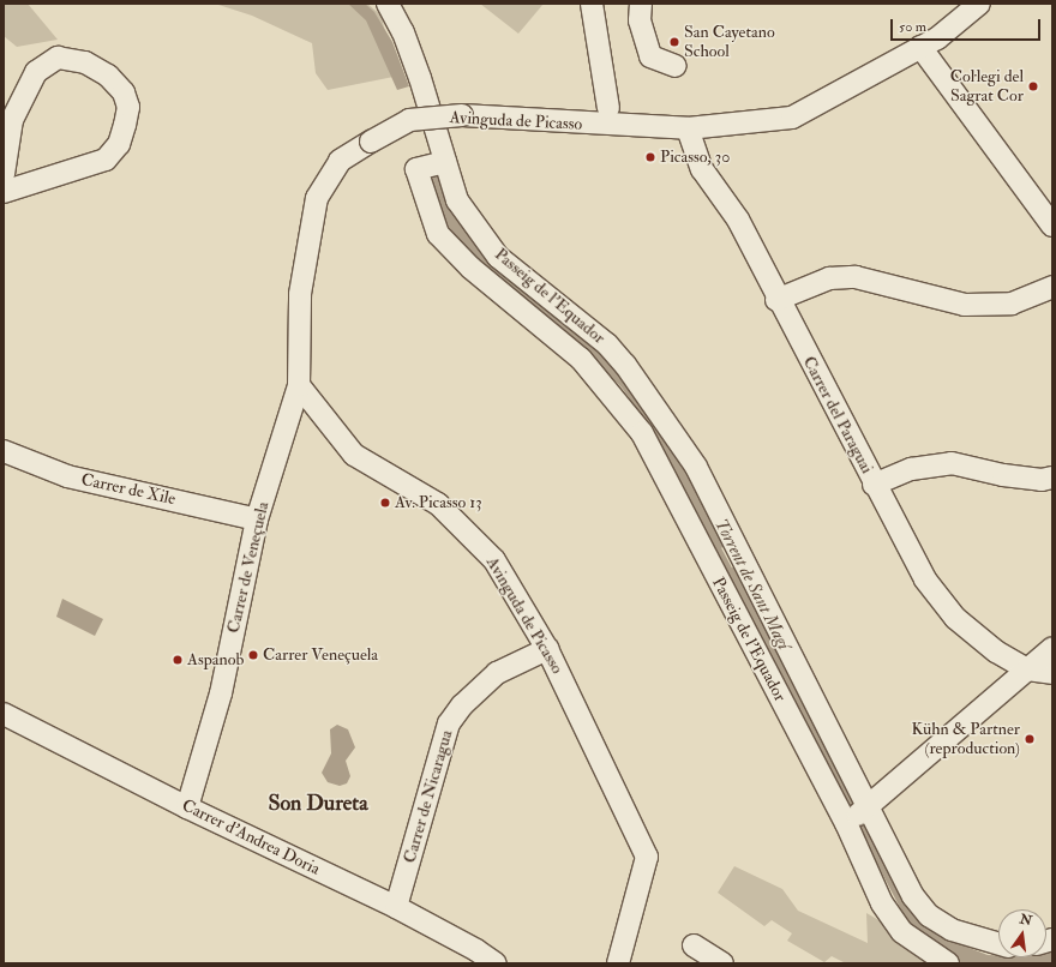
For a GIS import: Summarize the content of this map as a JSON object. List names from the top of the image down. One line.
{"streets":{"street":["Avinguda de Picasso","Passeig de l'Equador","Carrer del Paraguai","Carrer de Xile","Carrer de Veneçuela","Carrer de Nicaragua","Carrer d'Andrea Doria"]},"crossings":[["Avinguda de Picasso","Carrer del Paraguai"],["Avinguda de Picasso","Carrer de Veneçuela"],["Avinguda de Picasso","Carrer de Nicaragua"],["Carrer de Xile","Carrer de Veneçuela"],["Carrer de Veneçuela","Carrer d'Andrea Doria"],["Carrer de Nicaragua","Carrer d'Andrea Doria"]],"districts":["Son Dureta"],"water":["Torrent de Sant Magí"],"places":["San Cayetano School","Col·legi del Sagrat Cor","Picasso, 30","Av. Picasso 13","Carrer Veneçuela","Aspanob","Kühn & Partner (reproduction)"],"scale_bar":"50 m","north":"top"}
